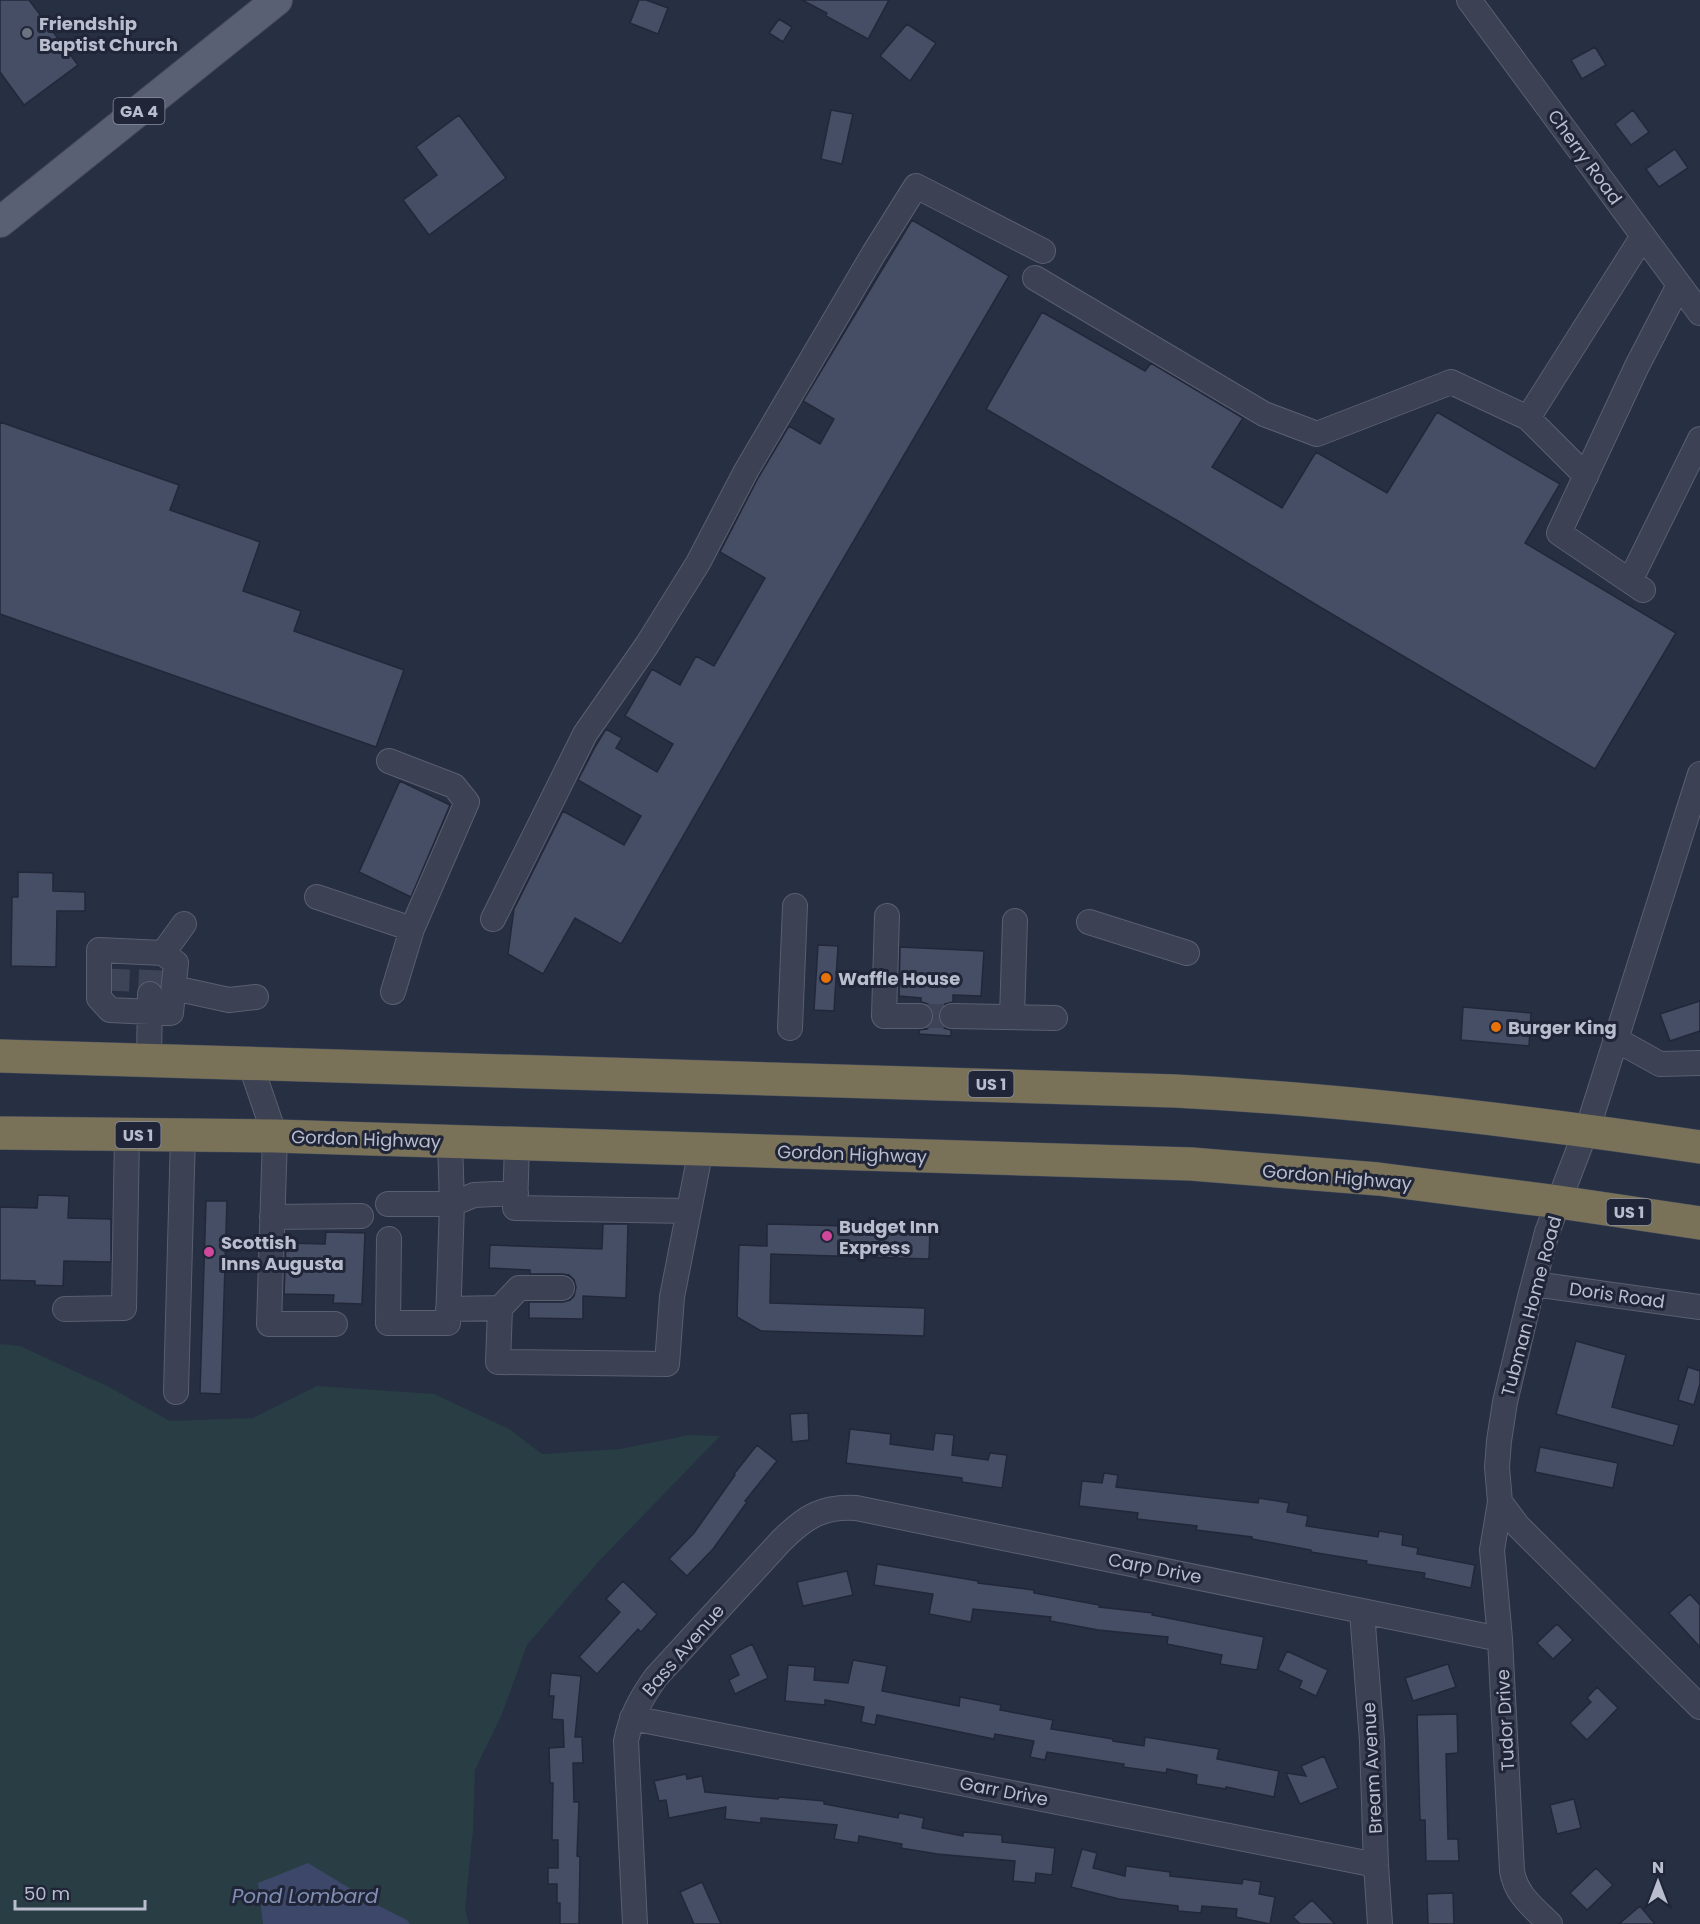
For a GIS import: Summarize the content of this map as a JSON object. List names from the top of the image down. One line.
{"streets":{"highway":["US 1","Gordon Highway"],"main road":["GA 4"],"street":["Cherry Road","Doris Road","Tubman Home Road","Carp Drive","Bass Avenue","Tudor Drive","Bream Avenue","Garr Drive"]},"crossings":[["US 1","Tubman Home Road"],["Gordon Highway","Tubman Home Road"],["Doris Road","Tubman Home Road"],["Tubman Home Road","Tudor Drive"],["Carp Drive","Bass Avenue"],["Carp Drive","Tudor Drive"],["Carp Drive","Bream Avenue"],["Bass Avenue","Garr Drive"],["Bream Avenue","Garr Drive"]],"water":["Pond Lombard"],"places":["Friendship Baptist Church","Waffle House","Burger King","Budget Inn Express","Scottish Inns Augusta"],"scale_bar":"50 m","north":"top"}
